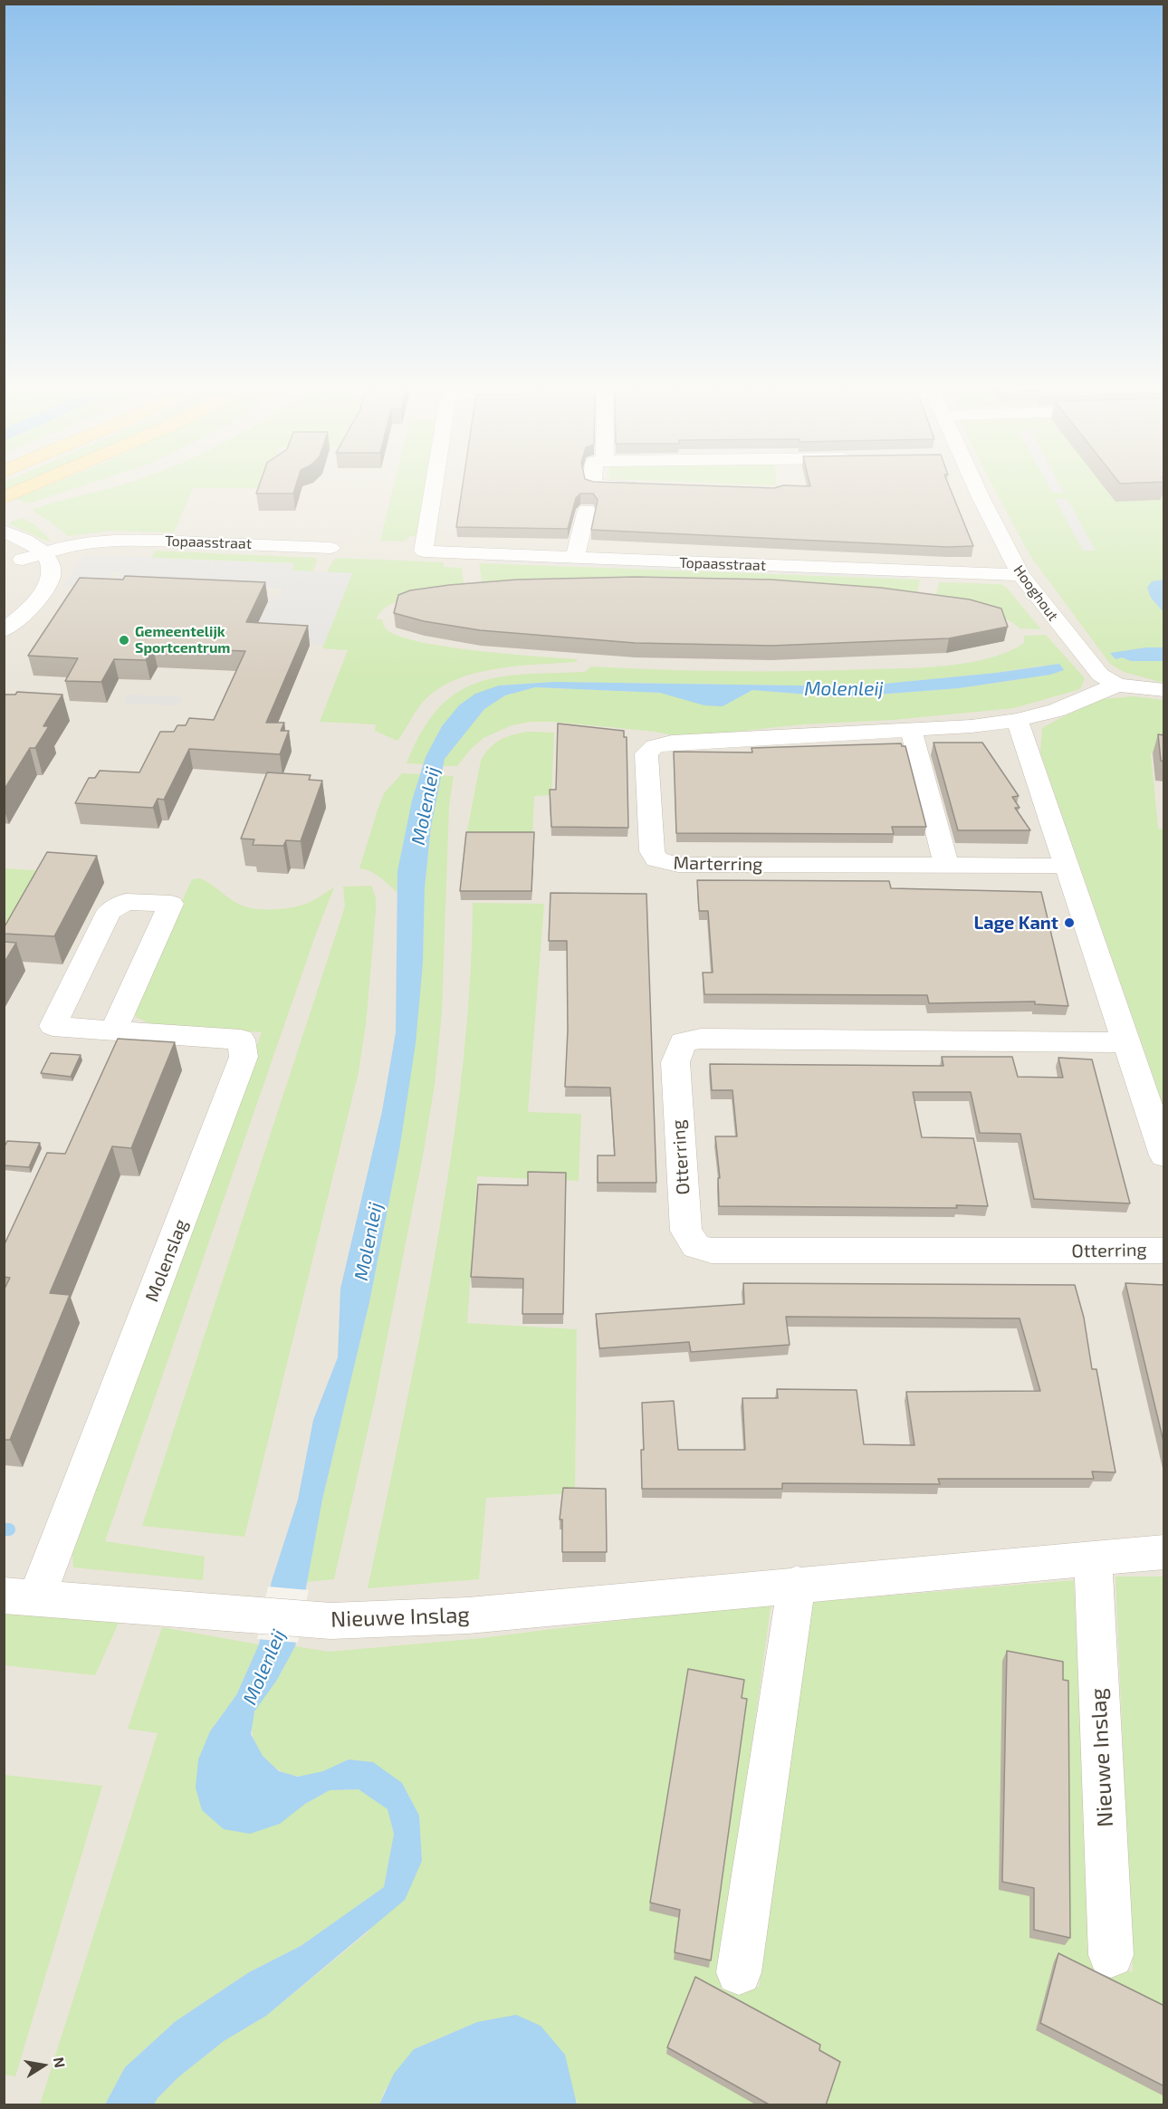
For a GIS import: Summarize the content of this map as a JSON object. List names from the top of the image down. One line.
{"streets":{"street":["Topaasstraat","Hooghout","Marterring","Otterring","Molenslag","Nieuwe Inslag"]},"crossings":[["Topaasstraat","Hooghout"],["Molenslag","Nieuwe Inslag"]],"water":["Molenleij"],"places":["Gemeentelijk Sportcentrum","Lage Kant"],"north":"right"}
